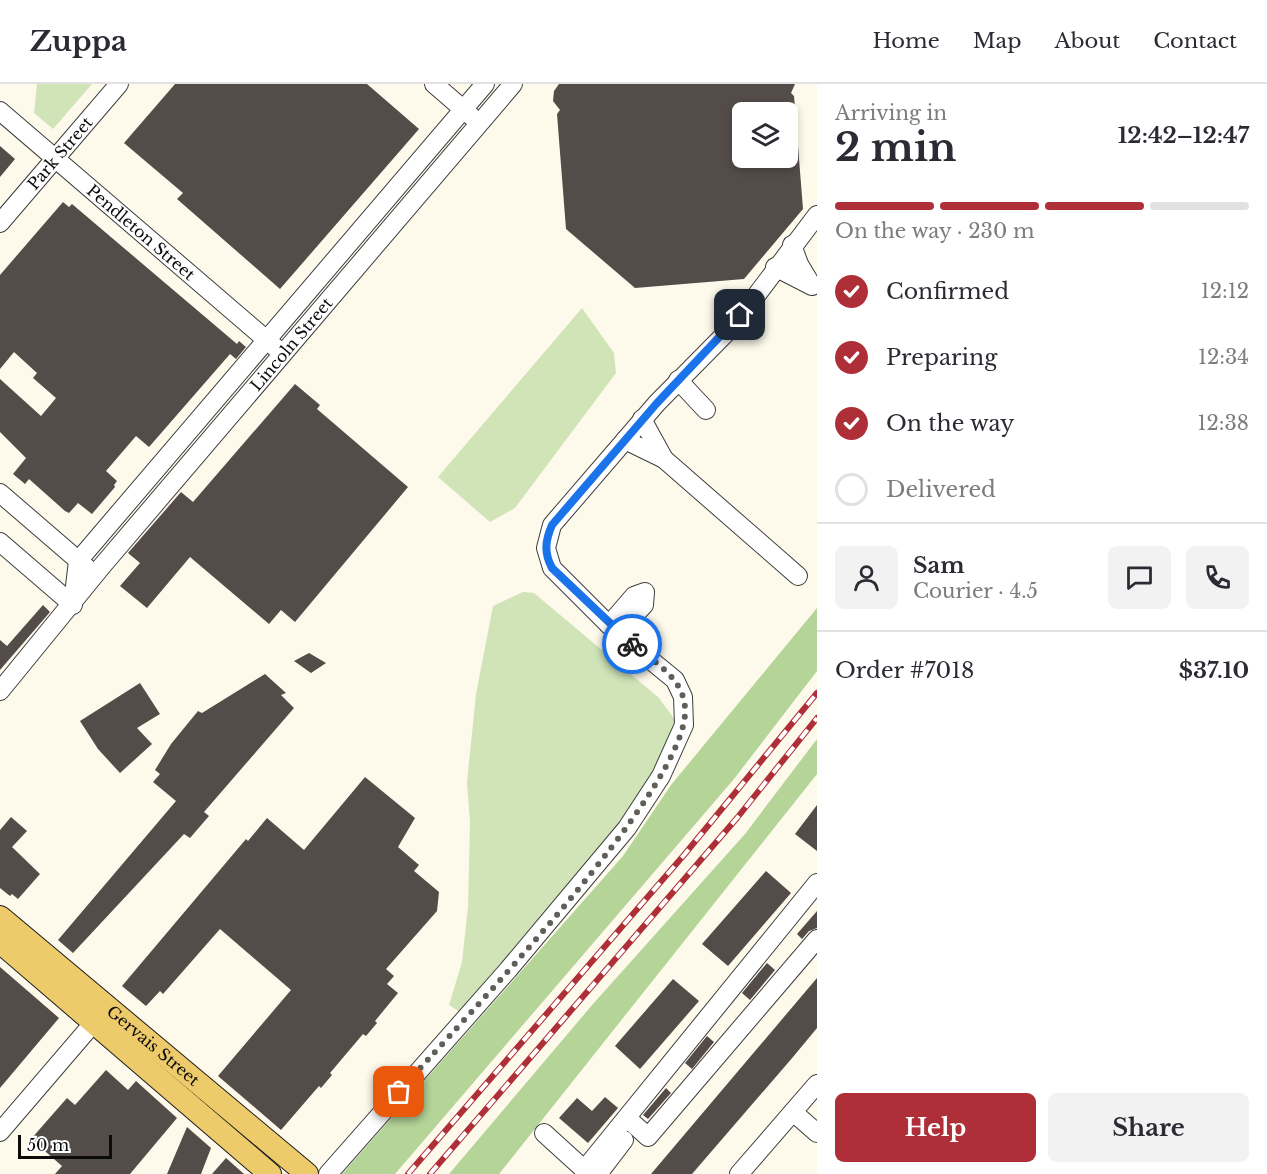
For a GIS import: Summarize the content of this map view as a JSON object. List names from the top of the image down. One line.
{"streets":{"main road":["Gervais Street"],"street":["Park Street","Pendleton Street","Lincoln Street"]},"crossings":[["Park Street","Pendleton Street"],["Pendleton Street","Lincoln Street"]],"scale_bar":"50 m","page":{"header":"Zuppa","nav":["Home","Map","About","Contact"],"heading":["2 min","Arriving in","12:42–12:47"],"panel":["Sam","Courier · 4.5","Order #7018","$37.10"],"bar":"On the way · 230 m","list":[["Confirmed","12:12"],["Preparing","12:34"],["On the way","12:38"],"Delivered"],"buttons":["Help","Share"],"scale":"50 m"}}
